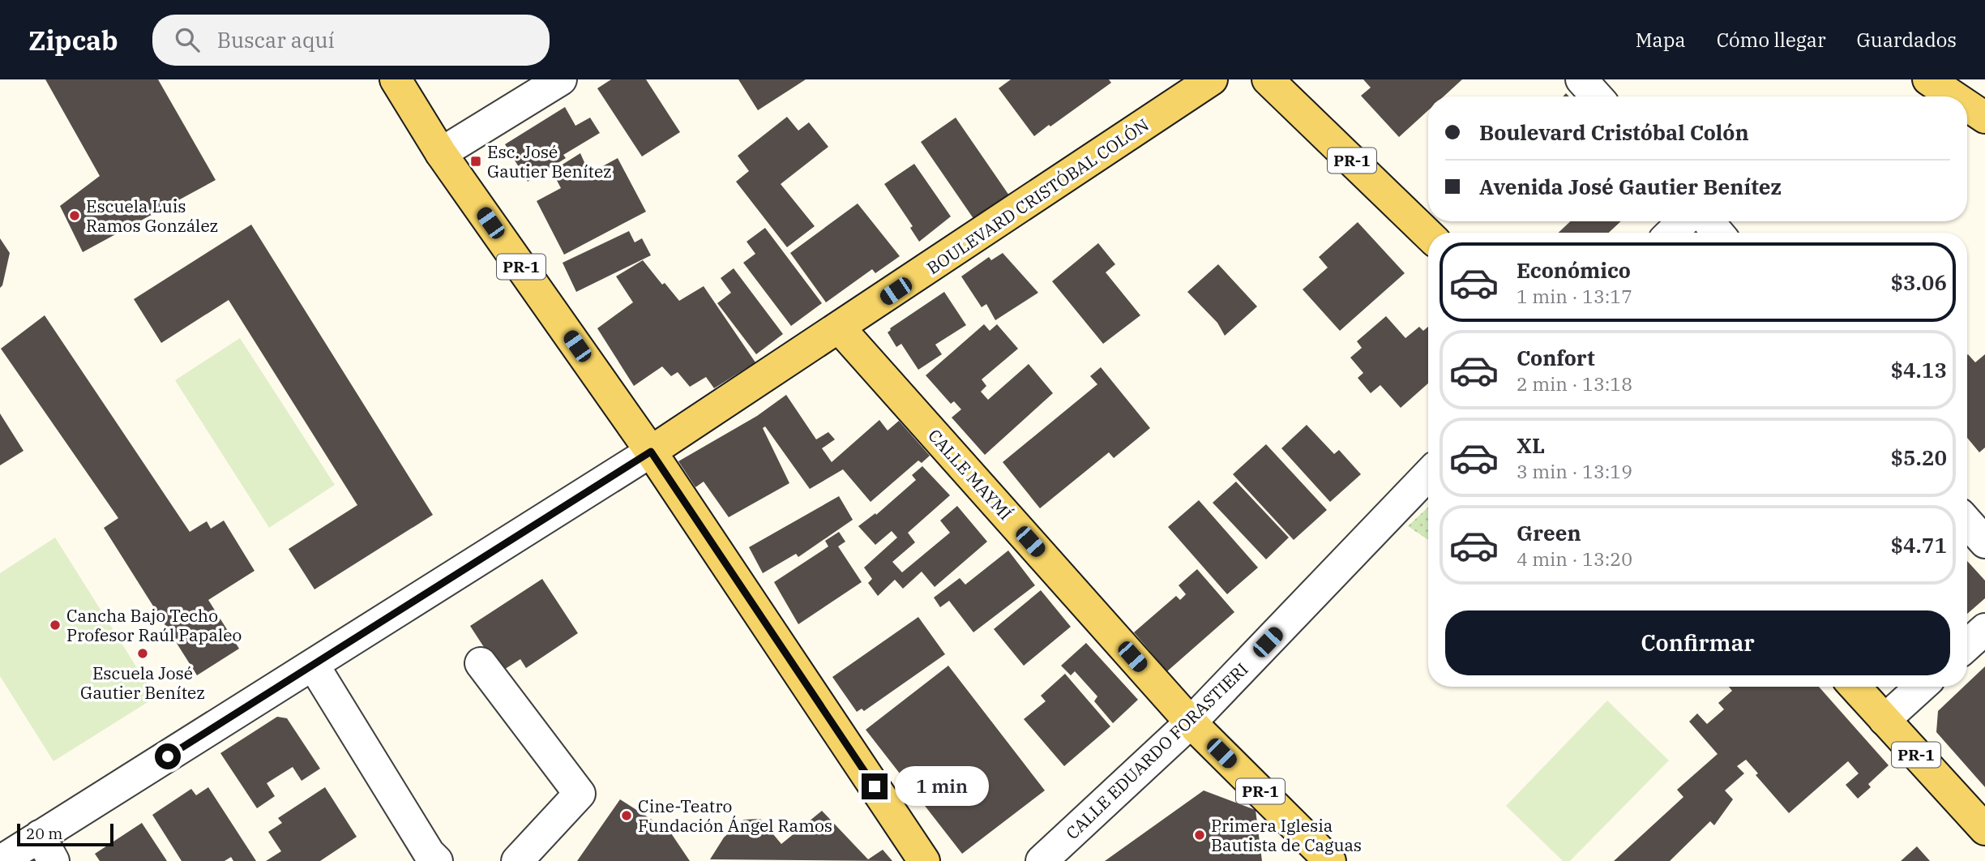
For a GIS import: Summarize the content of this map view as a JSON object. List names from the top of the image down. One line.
{"streets":{"main road":["PR-1","BOULEVARD CRISTÓBAL COLÓN","CALLE MAYMÍ"],"street":["CALLE EDUARDO FORASTIERI"]},"crossings":[["PR-1","BOULEVARD CRISTÓBAL COLÓN"],["PR-1","CALLE MAYMÍ"],["PR-1","CALLE EDUARDO FORASTIERI"],["BOULEVARD CRISTÓBAL COLÓN","CALLE MAYMÍ"],["CALLE MAYMÍ","CALLE EDUARDO FORASTIERI"]],"places":{"transit":["Esc. José Gautier Benítez"],"other":["Escuela Luis Ramos González","Cancha Bajo Techo Profesor Raúl Papaleo","Escuela José Gautier Benítez","Cine-Teatro Fundación Ángel Ramos","Primera Iglesia Bautista de Caguas"]},"scale_bar":"20 m","page":{"header":"Zipcab","search":"Buscar aquí","nav":["Mapa","Cómo llegar","Guardados"],"banner":["Boulevard Cristóbal Colón","Avenida José Gautier Benítez"],"list":[{"name":"Económico","note":"1 min · 13:17","value":"$3.06"},{"name":"Confort","note":"2 min · 13:18","value":"$4.13"},{"name":"XL","note":"3 min · 13:19","value":"$5.20"},{"name":"Green","note":"4 min · 13:20","value":"$4.71"}],"buttons":"Confirmar","bubble":"1 min","scale":"20 m"}}
